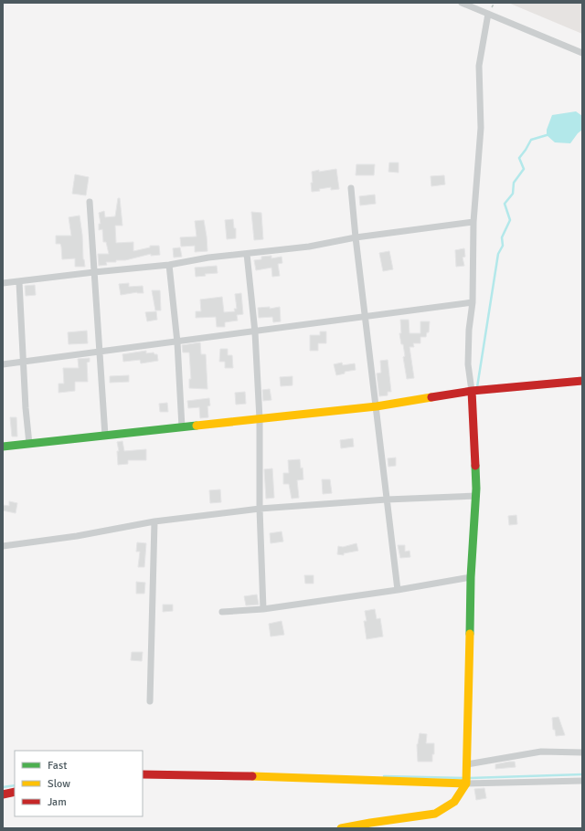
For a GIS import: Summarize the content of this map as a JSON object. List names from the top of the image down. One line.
{"legend":["Fast","Slow","Jam"]}
